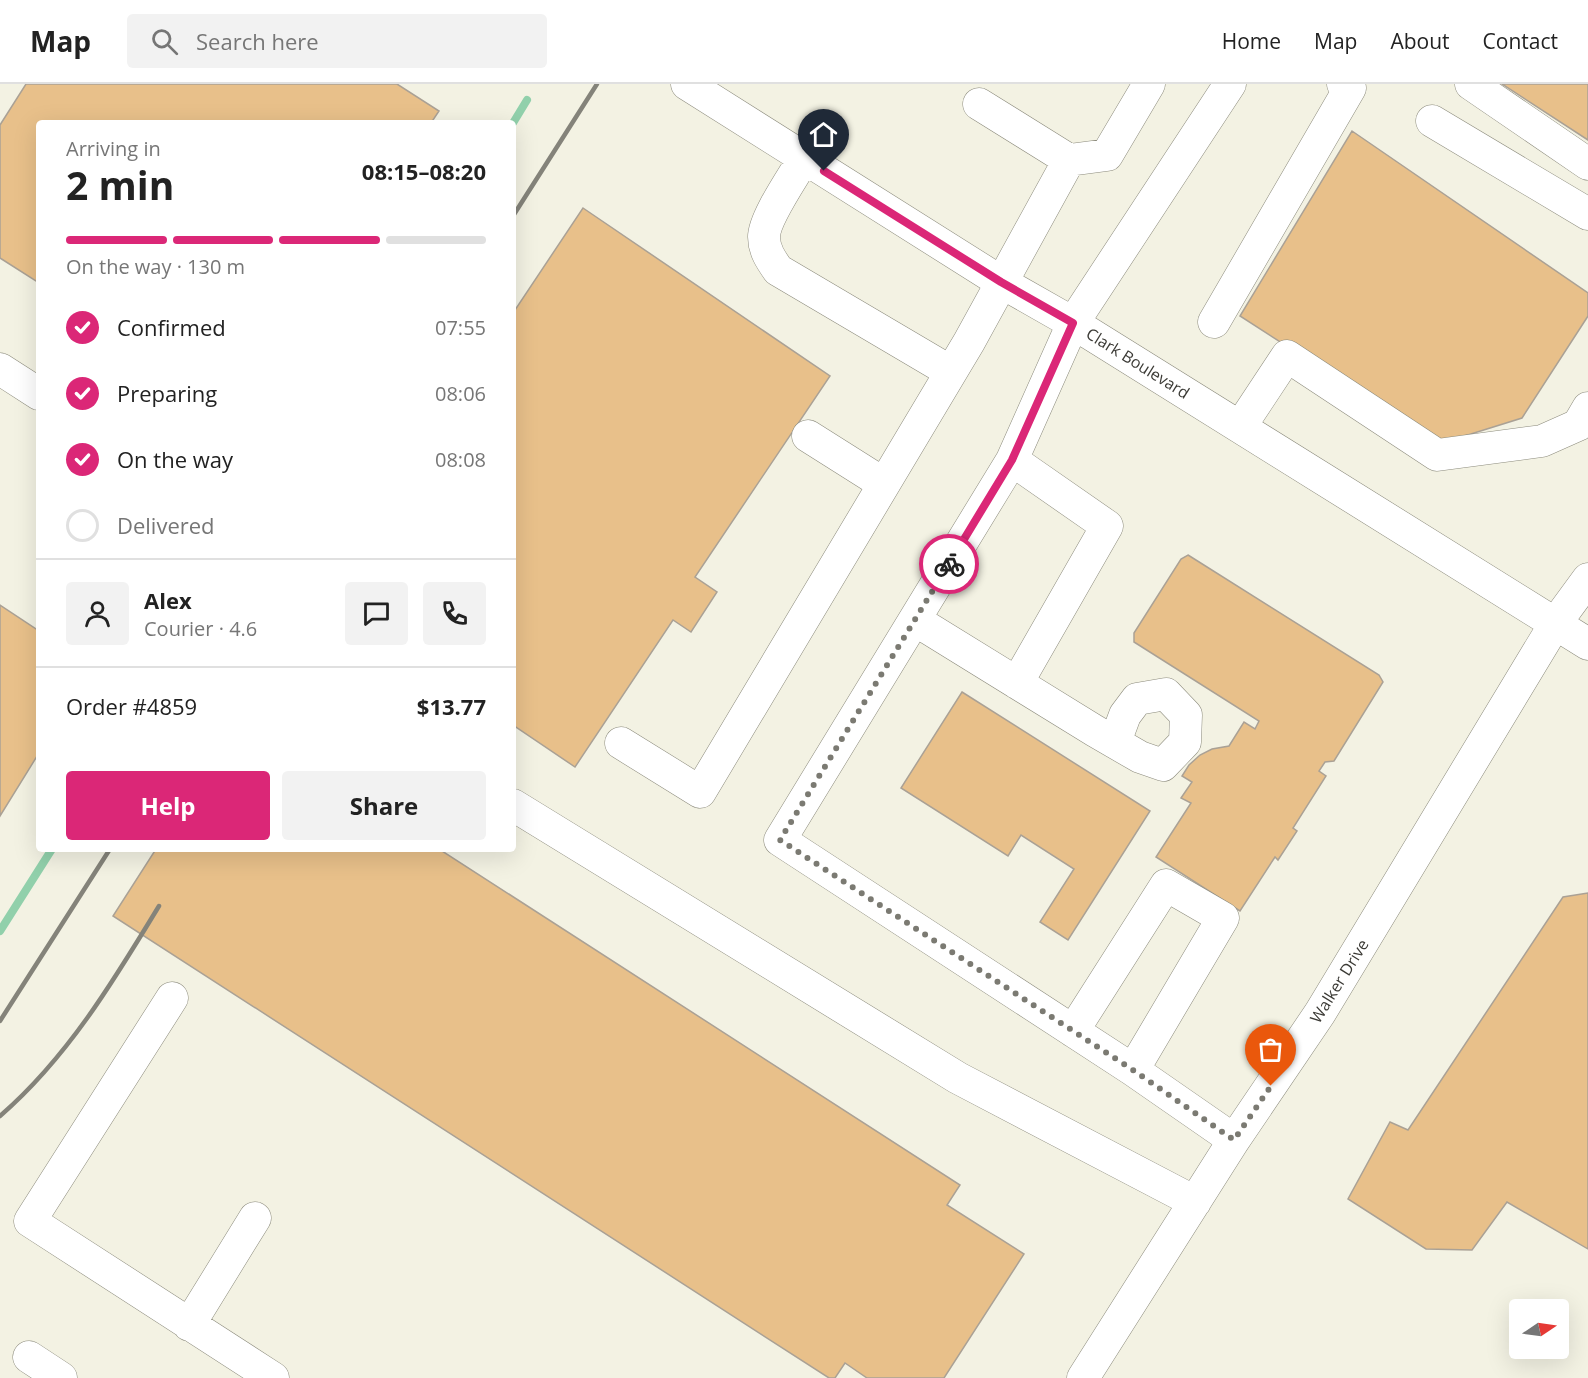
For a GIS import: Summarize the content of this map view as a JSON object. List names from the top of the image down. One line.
{"streets":{"street":["Clark Boulevard","Walker Drive"]},"crossings":[["Clark Boulevard","Walker Drive"]],"north":"right","page":{"header":"Map","search":"Search here","nav":["Home","Map","About","Contact"],"heading":["2 min","Arriving in","08:15–08:20"],"panel":["Alex","Courier · 4.6","Order #4859","$13.77"],"bar":"On the way · 130 m","list":[["Confirmed","07:55"],["Preparing","08:06"],["On the way","08:08"],"Delivered"],"buttons":["Help","Share"]}}
